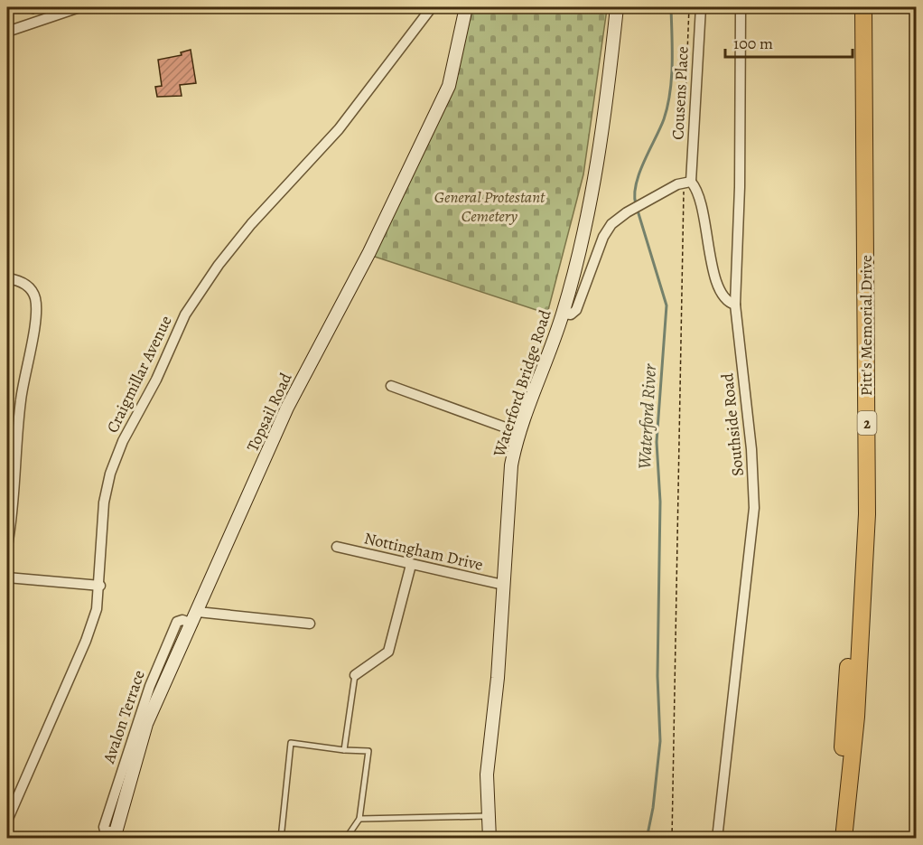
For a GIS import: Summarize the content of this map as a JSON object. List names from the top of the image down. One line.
{"streets":{"highway":["Pitt's Memorial Drive","2"],"street":["Cousens Place","Craigmillar Avenue","Waterford Bridge Road","Topsail Road","Southside Road","Nottingham Drive"]},"crossings":[["Waterford Bridge Road","Nottingham Drive"]],"water":["Waterford River"],"parks":["General Protestant Cemetery"],"scale_bar":"100 m"}
